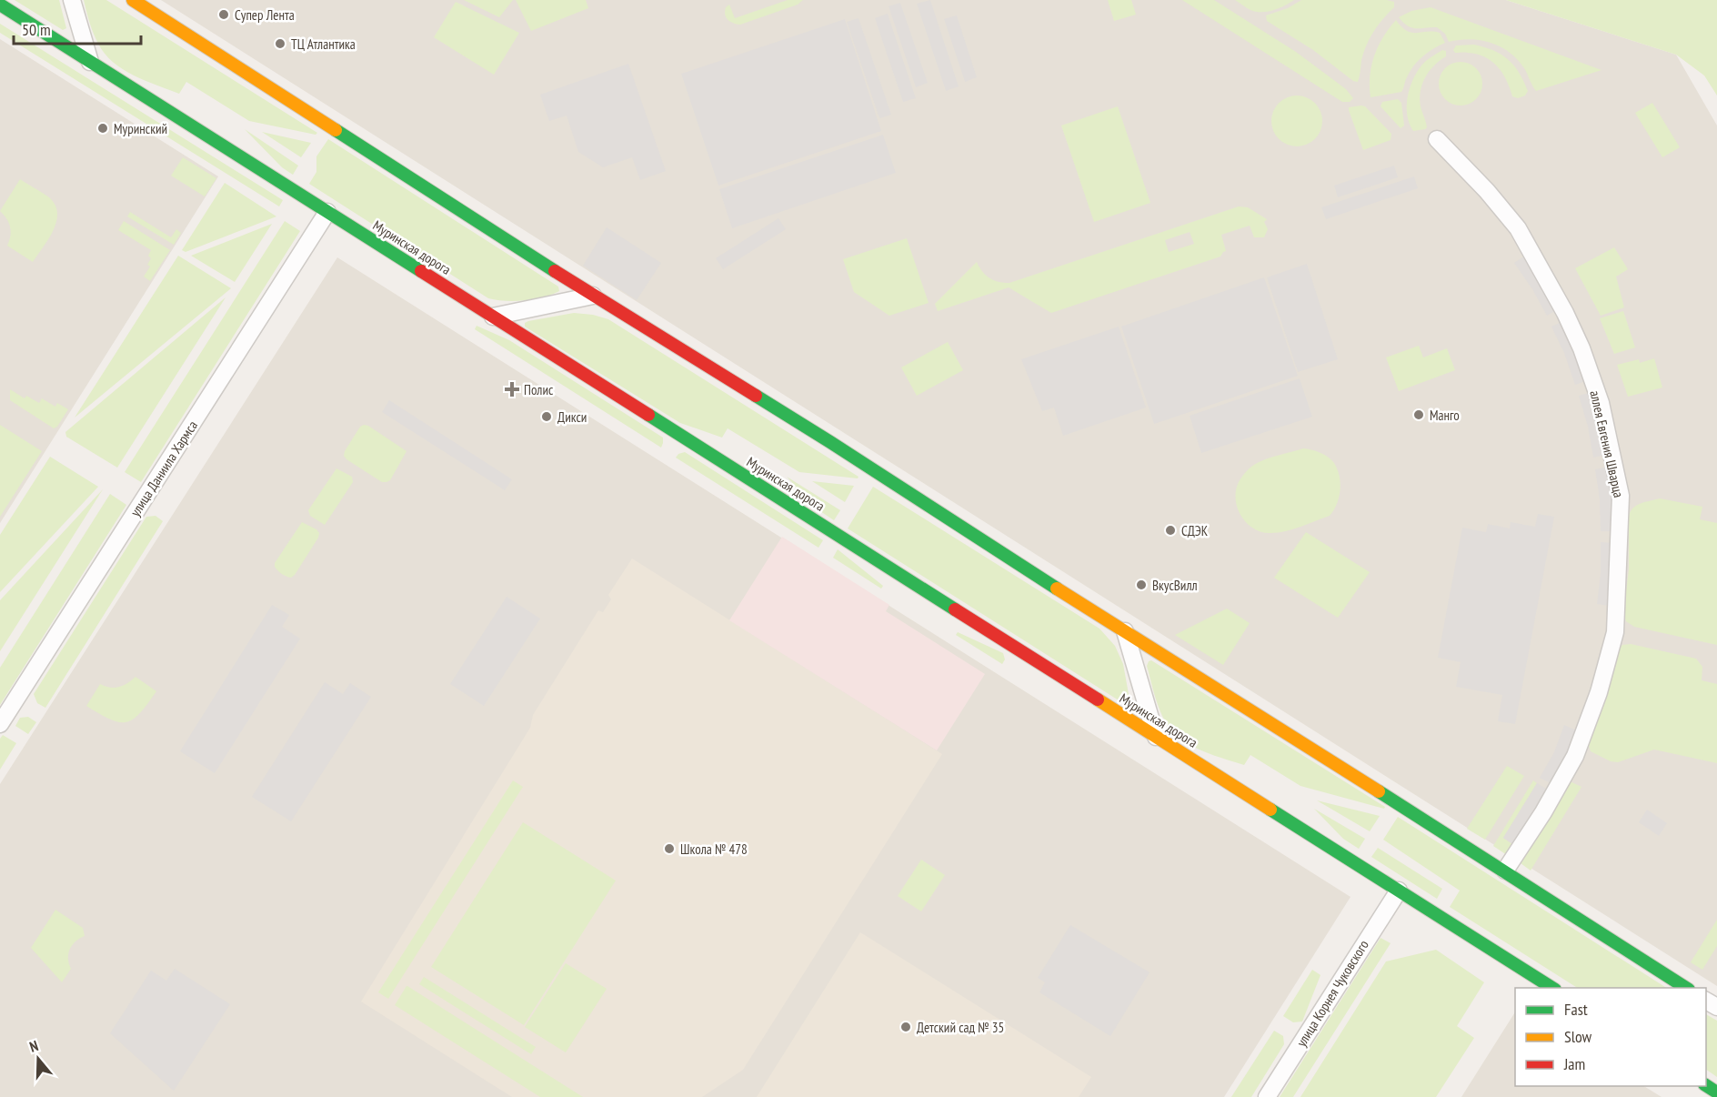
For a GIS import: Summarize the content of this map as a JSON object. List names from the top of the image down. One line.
{"streets":{"street":["Муринская дорога","аллея Евгения Шварца","улица Даниила Хармса","улица Корнея Чуковского"]},"crossings":[["Муринская дорога","улица Даниила Хармса"],["Муринская дорога","улица Корнея Чуковского"]],"places":{"other":["Супер Лента","ТЦ Атлантика","Муринский","Манго","Дикси","СДЭК","ВкусВилл","Школа № 478","Детский сад № 35"],"health":["Полис"]},"legend":["Fast","Slow","Jam"],"scale_bar":"50 m","north":"top"}
